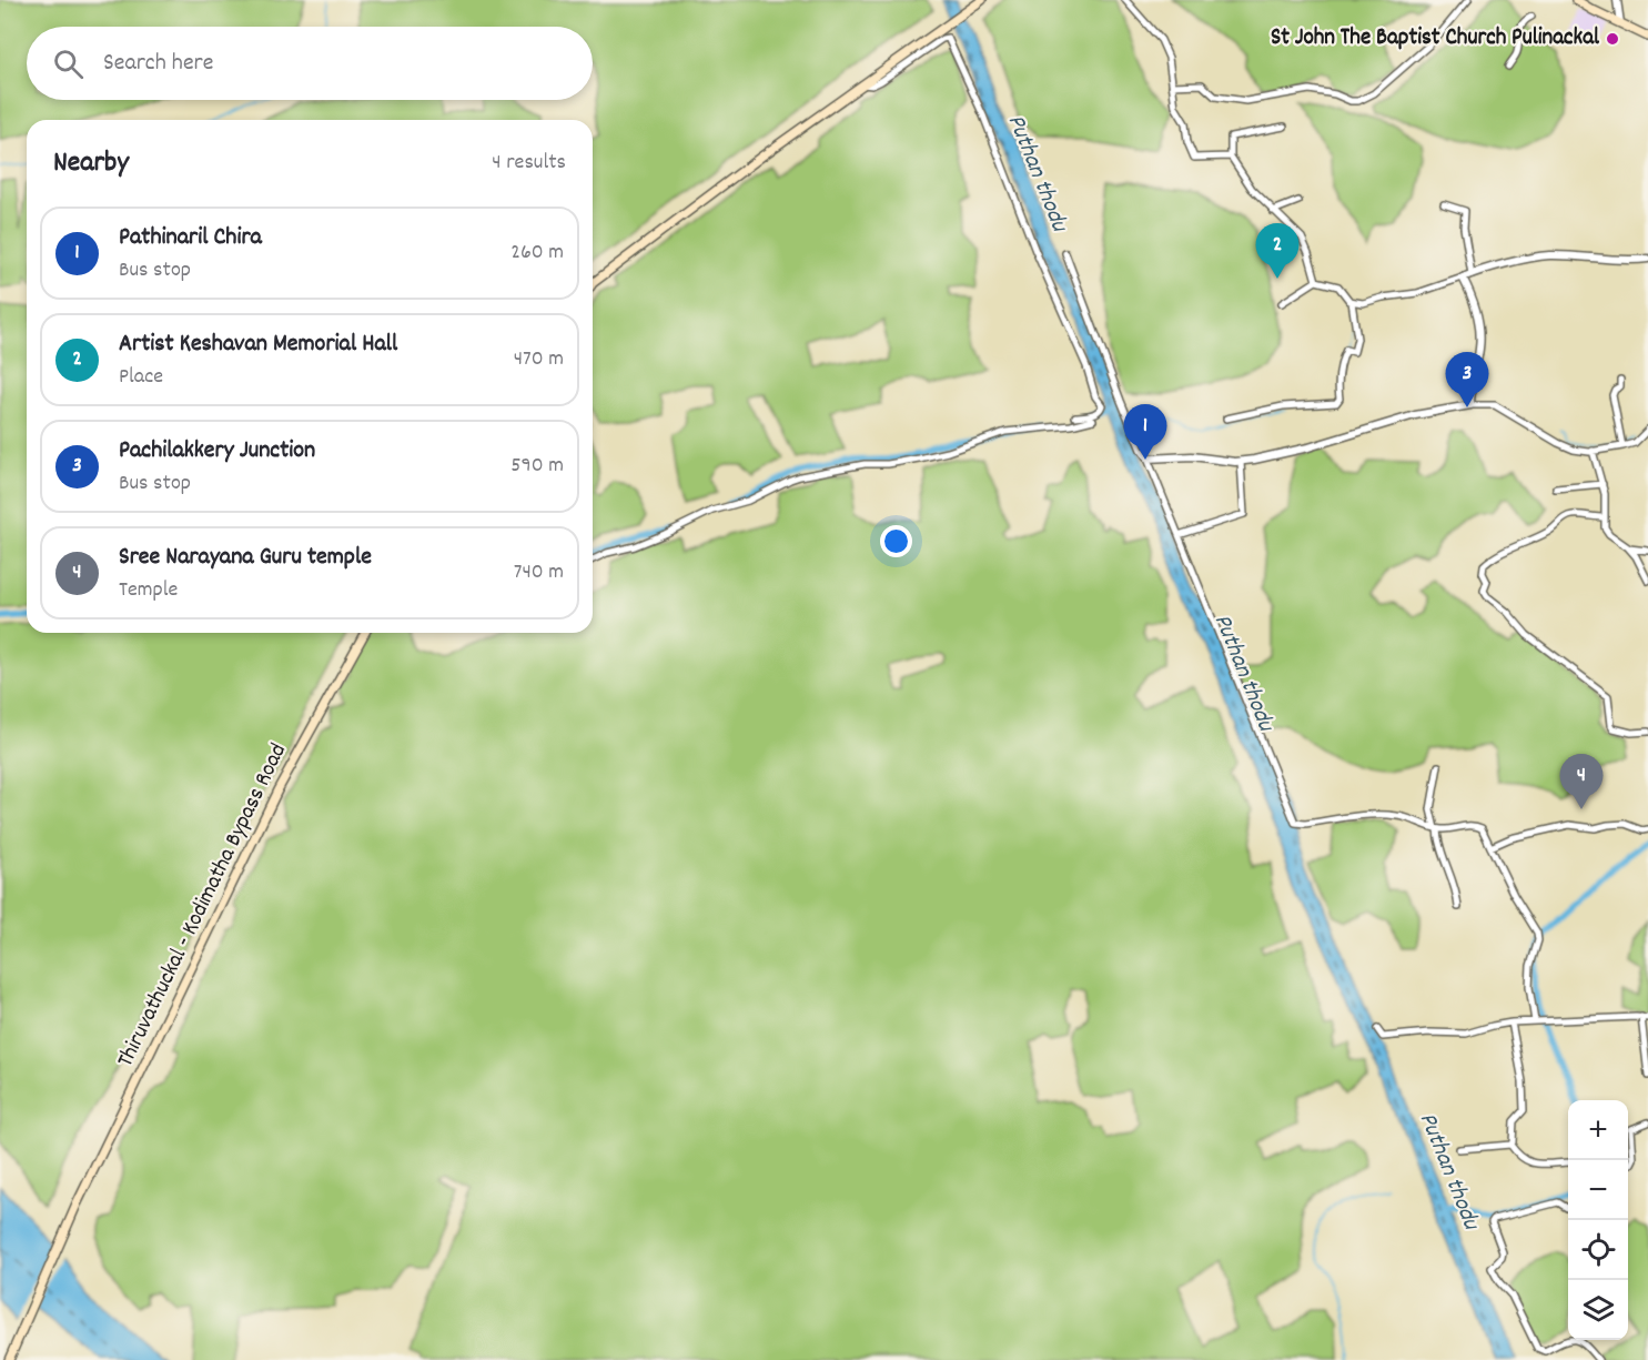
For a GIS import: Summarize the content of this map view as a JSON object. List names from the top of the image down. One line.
{"streets":{"main road":["Thiruvathuckal - Kodimatha Bypass Road"]},"water":["Puthan thodu"],"places":["St John The Baptist Church Pulinackal"],"page":{"search":"Search here","heading":["Nearby","4 results"],"list":[{"mark":"1","name":"Pathinaril Chira","note":"Bus stop","value":"260 m"},{"mark":"2","name":"Artist Keshavan Memorial Hall","note":"Place","value":"470 m"},{"mark":"3","name":"Pachilakkery Junction","note":"Bus stop","value":"590 m"},{"mark":"4","name":"Sree Narayana Guru temple","note":"Temple","value":"740 m"}],"pins":["2","3","1","4"],"map_buttons":["+","−"]}}
